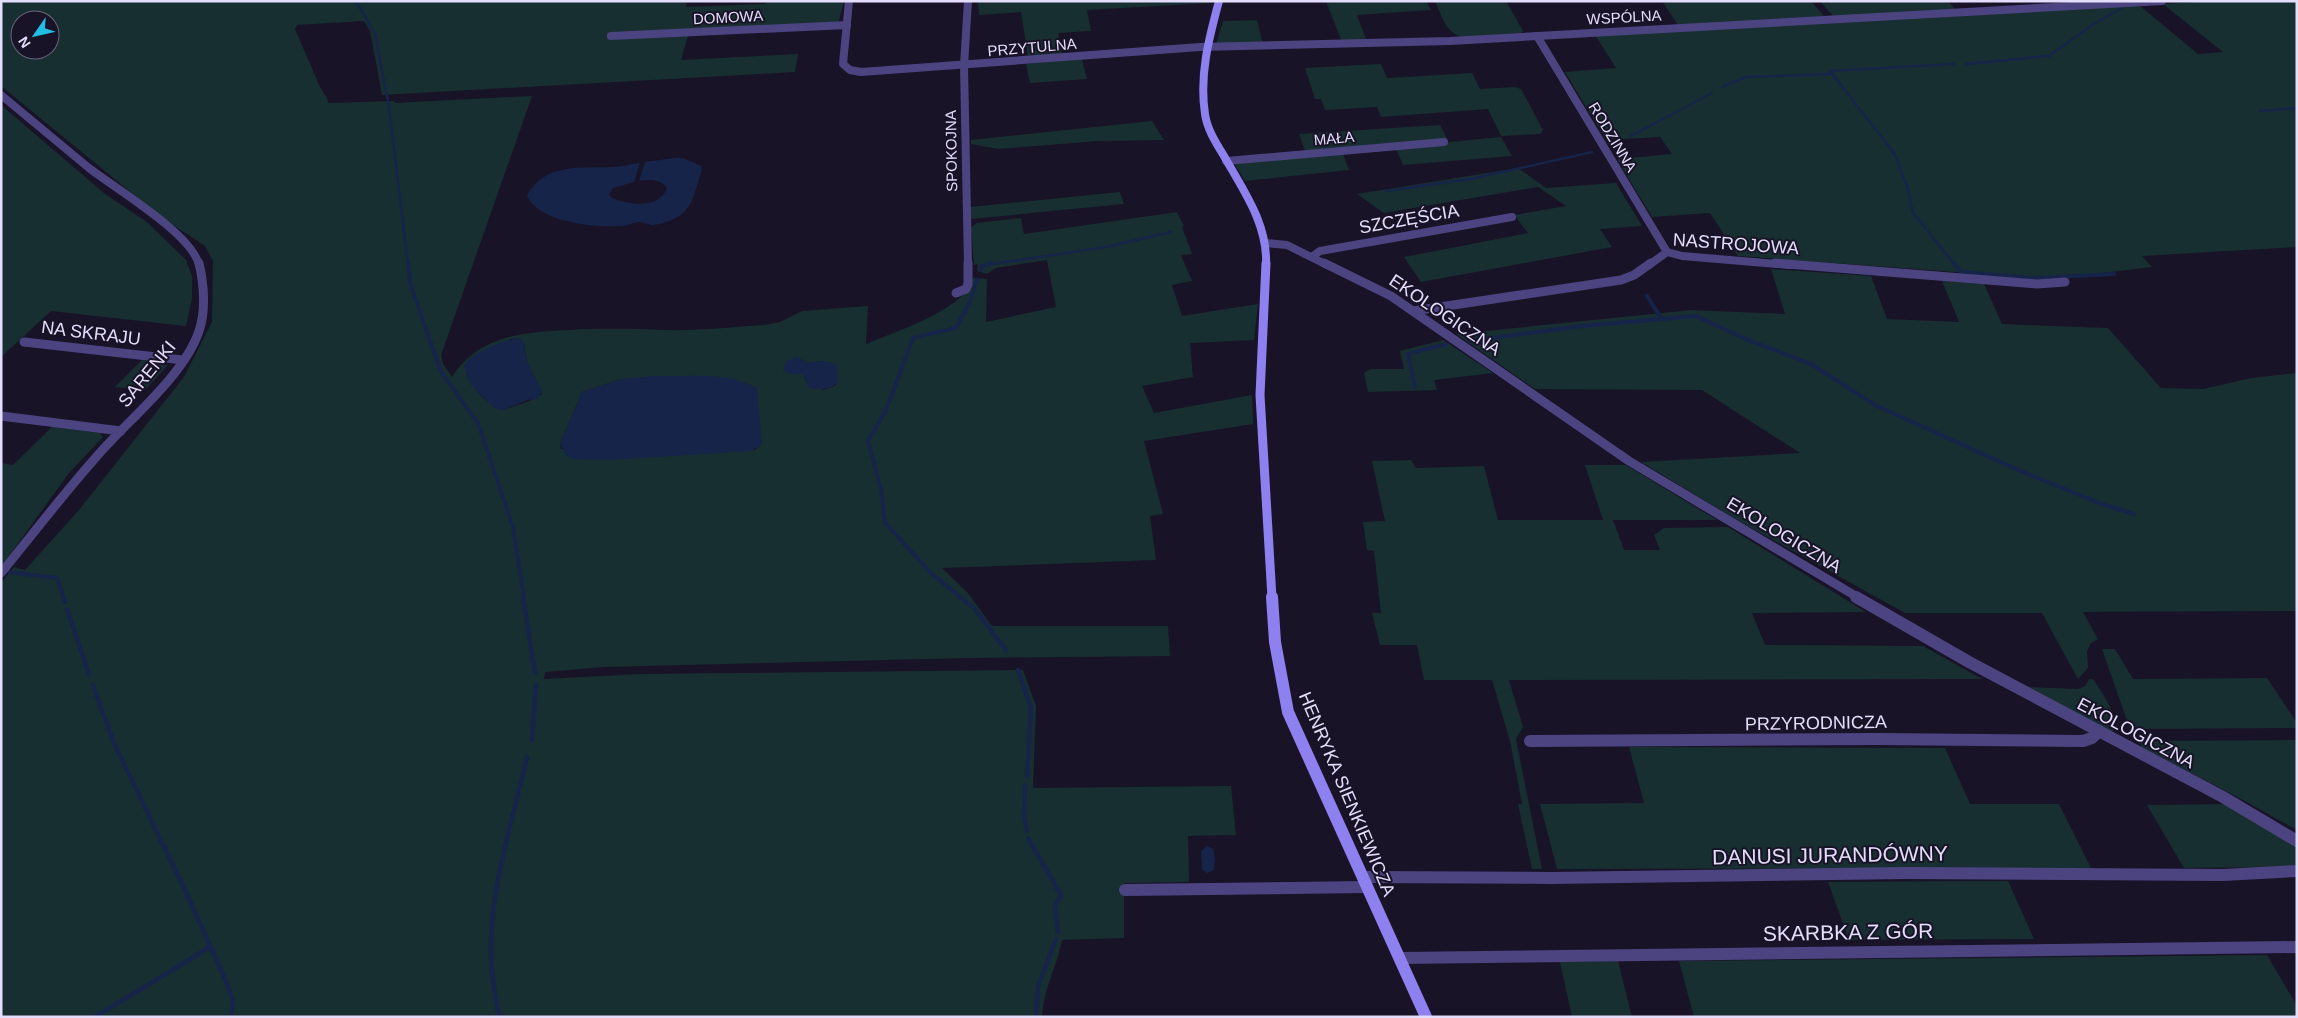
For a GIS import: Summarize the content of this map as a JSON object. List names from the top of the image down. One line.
{"streets":{"street":["DOMOWA","WSPÓLNA","PRZYTULNA","RODZINNA","MAŁA","SPOKOJNA","SZCZĘŚCIA","NASTROJOWA","EKOLOGICZNA","NA SKRAJU","SARENKI","PRZYRODNICZA","HENRYKA SIENKIEWICZA","DANUSI JURANDÓWNY","SKARBKA Z GÓR"]},"crossings":[["DOMOWA","PRZYTULNA"],["WSPÓLNA","PRZYTULNA"],["WSPÓLNA","RODZINNA"],["WSPÓLNA","HENRYKA SIENKIEWICZA"],["PRZYTULNA","SPOKOJNA"],["PRZYTULNA","HENRYKA SIENKIEWICZA"],["RODZINNA","NASTROJOWA"],["MAŁA","HENRYKA SIENKIEWICZA"],["SZCZĘŚCIA","EKOLOGICZNA"],["NASTROJOWA","EKOLOGICZNA"],["EKOLOGICZNA","PRZYRODNICZA"],["EKOLOGICZNA","HENRYKA SIENKIEWICZA"],["NA SKRAJU","SARENKI"],["HENRYKA SIENKIEWICZA","DANUSI JURANDÓWNY"],["HENRYKA SIENKIEWICZA","SKARBKA Z GÓR"]],"north":"bottom left"}
